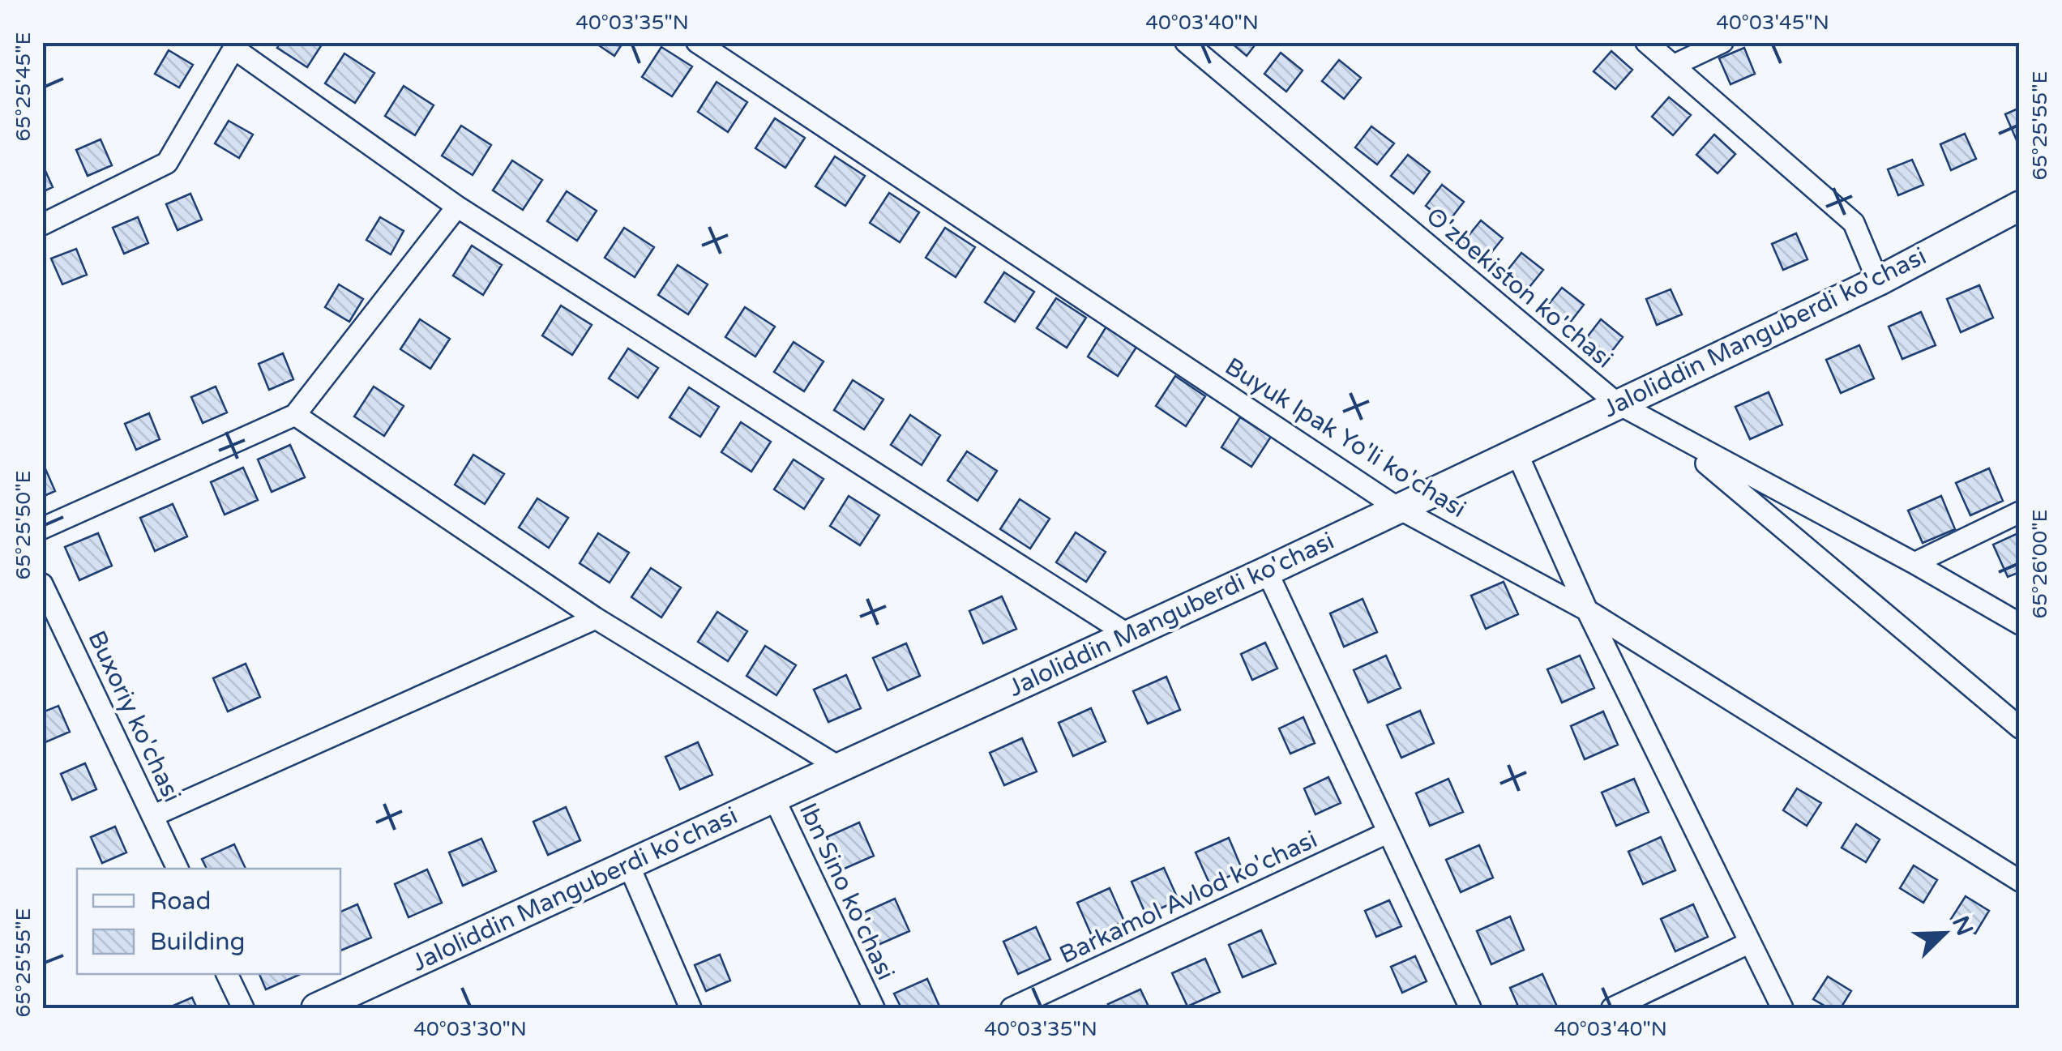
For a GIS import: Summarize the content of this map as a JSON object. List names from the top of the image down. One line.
{"streets":{"street":["O'zbekiston ko'chasi","Jaloliddin Manguberdi ko'chasi","Buyuk Ipak Yo'li ko'chasi","Buxoriy ko'chasi","Ibn Sino ko'chasi","Barkamol Avlod ko'chasi"]},"crossings":[["O'zbekiston ko'chasi","Jaloliddin Manguberdi ko'chasi"],["Jaloliddin Manguberdi ko'chasi","Buyuk Ipak Yo'li ko'chasi"],["Jaloliddin Manguberdi ko'chasi","Ibn Sino ko'chasi"]],"legend":["Road","Building"],"north":"top right","coordinates":["40°03'35\"N","40°03'40\"N","40°03'45\"N","65°25'45\"E","65°25'55\"E","65°25'50\"E","65°26'00\"E","40°03'30\"N"]}
